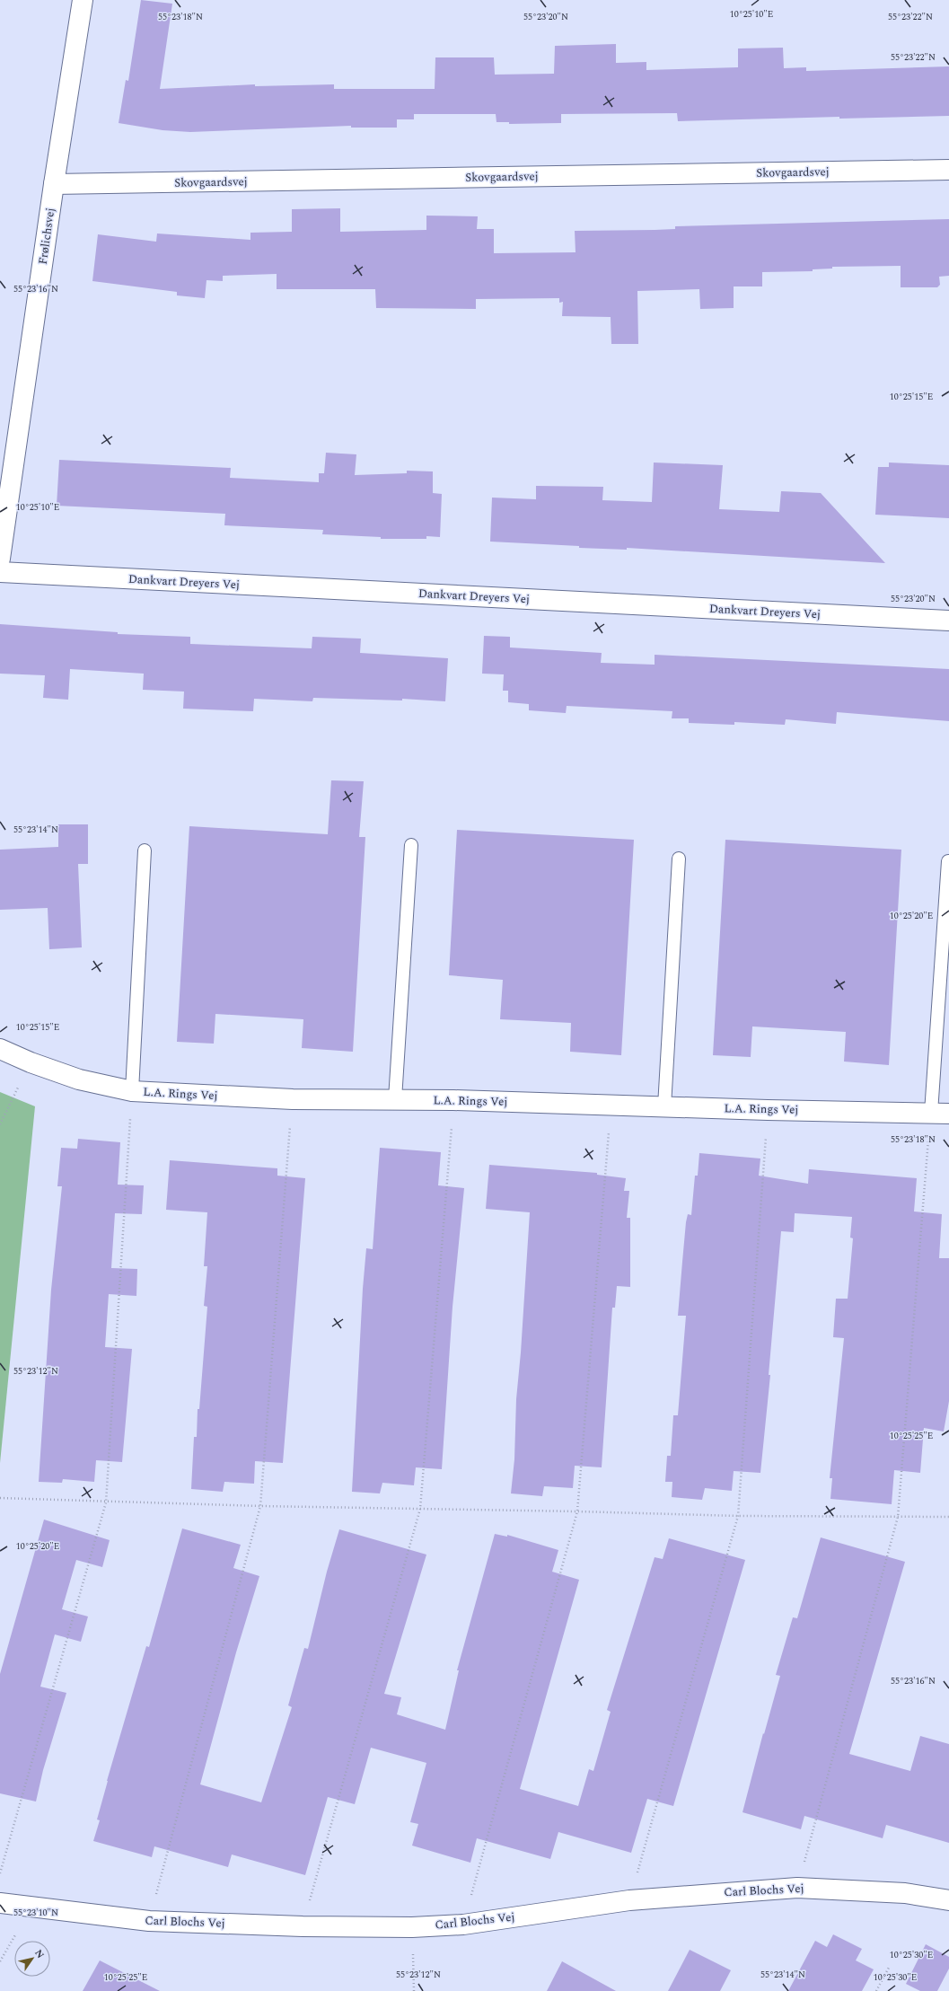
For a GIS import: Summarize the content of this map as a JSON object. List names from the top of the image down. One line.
{"streets":{"street":["Skovgaardsvej","Frølichsvej","Dankvart Dreyers Vej","L.A. Rings Vej","Carl Blochs Vej"]},"crossings":[["Skovgaardsvej","Frølichsvej"]],"north":"top right","coordinates":["10°25'10\"E","55°23'18\"N","55°23'22\"N","55°23'20\"N","55°23'16\"N","10°25'15\"E","55°23'14\"N","10°25'20\"E","55°23'12\"N","10°25'25\"E","55°23'10\"N","10°25'30\"E"]}
